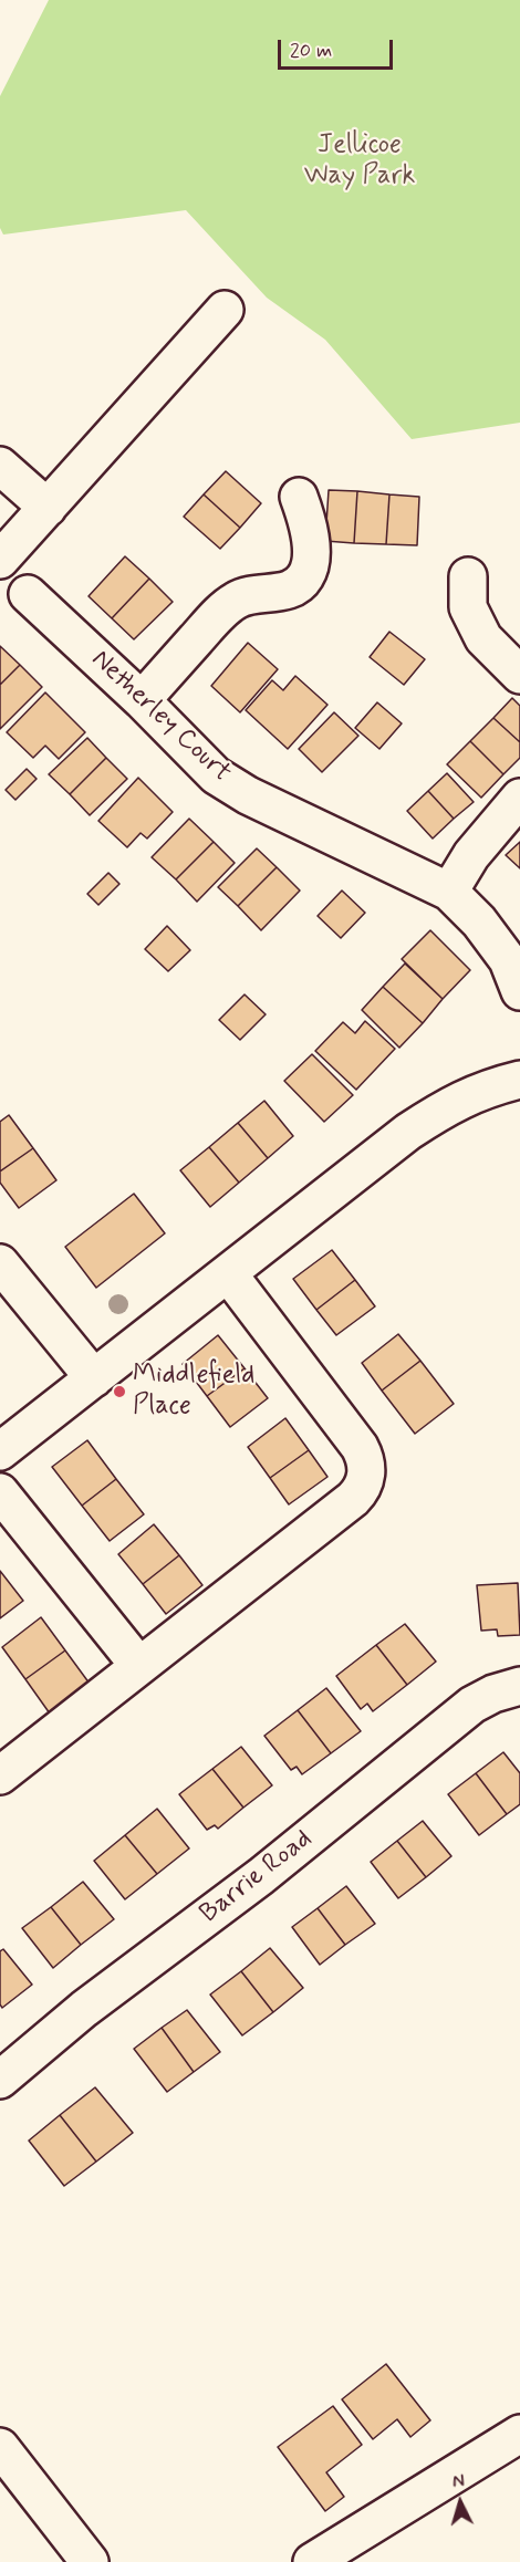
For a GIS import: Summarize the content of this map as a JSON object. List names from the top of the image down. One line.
{"streets":{"street":["Netherley Court","Barrie Road"]},"parks":["Jellicoe Way Park"],"places":["Middlefield Place"],"scale_bar":"20 m","north":"top"}
